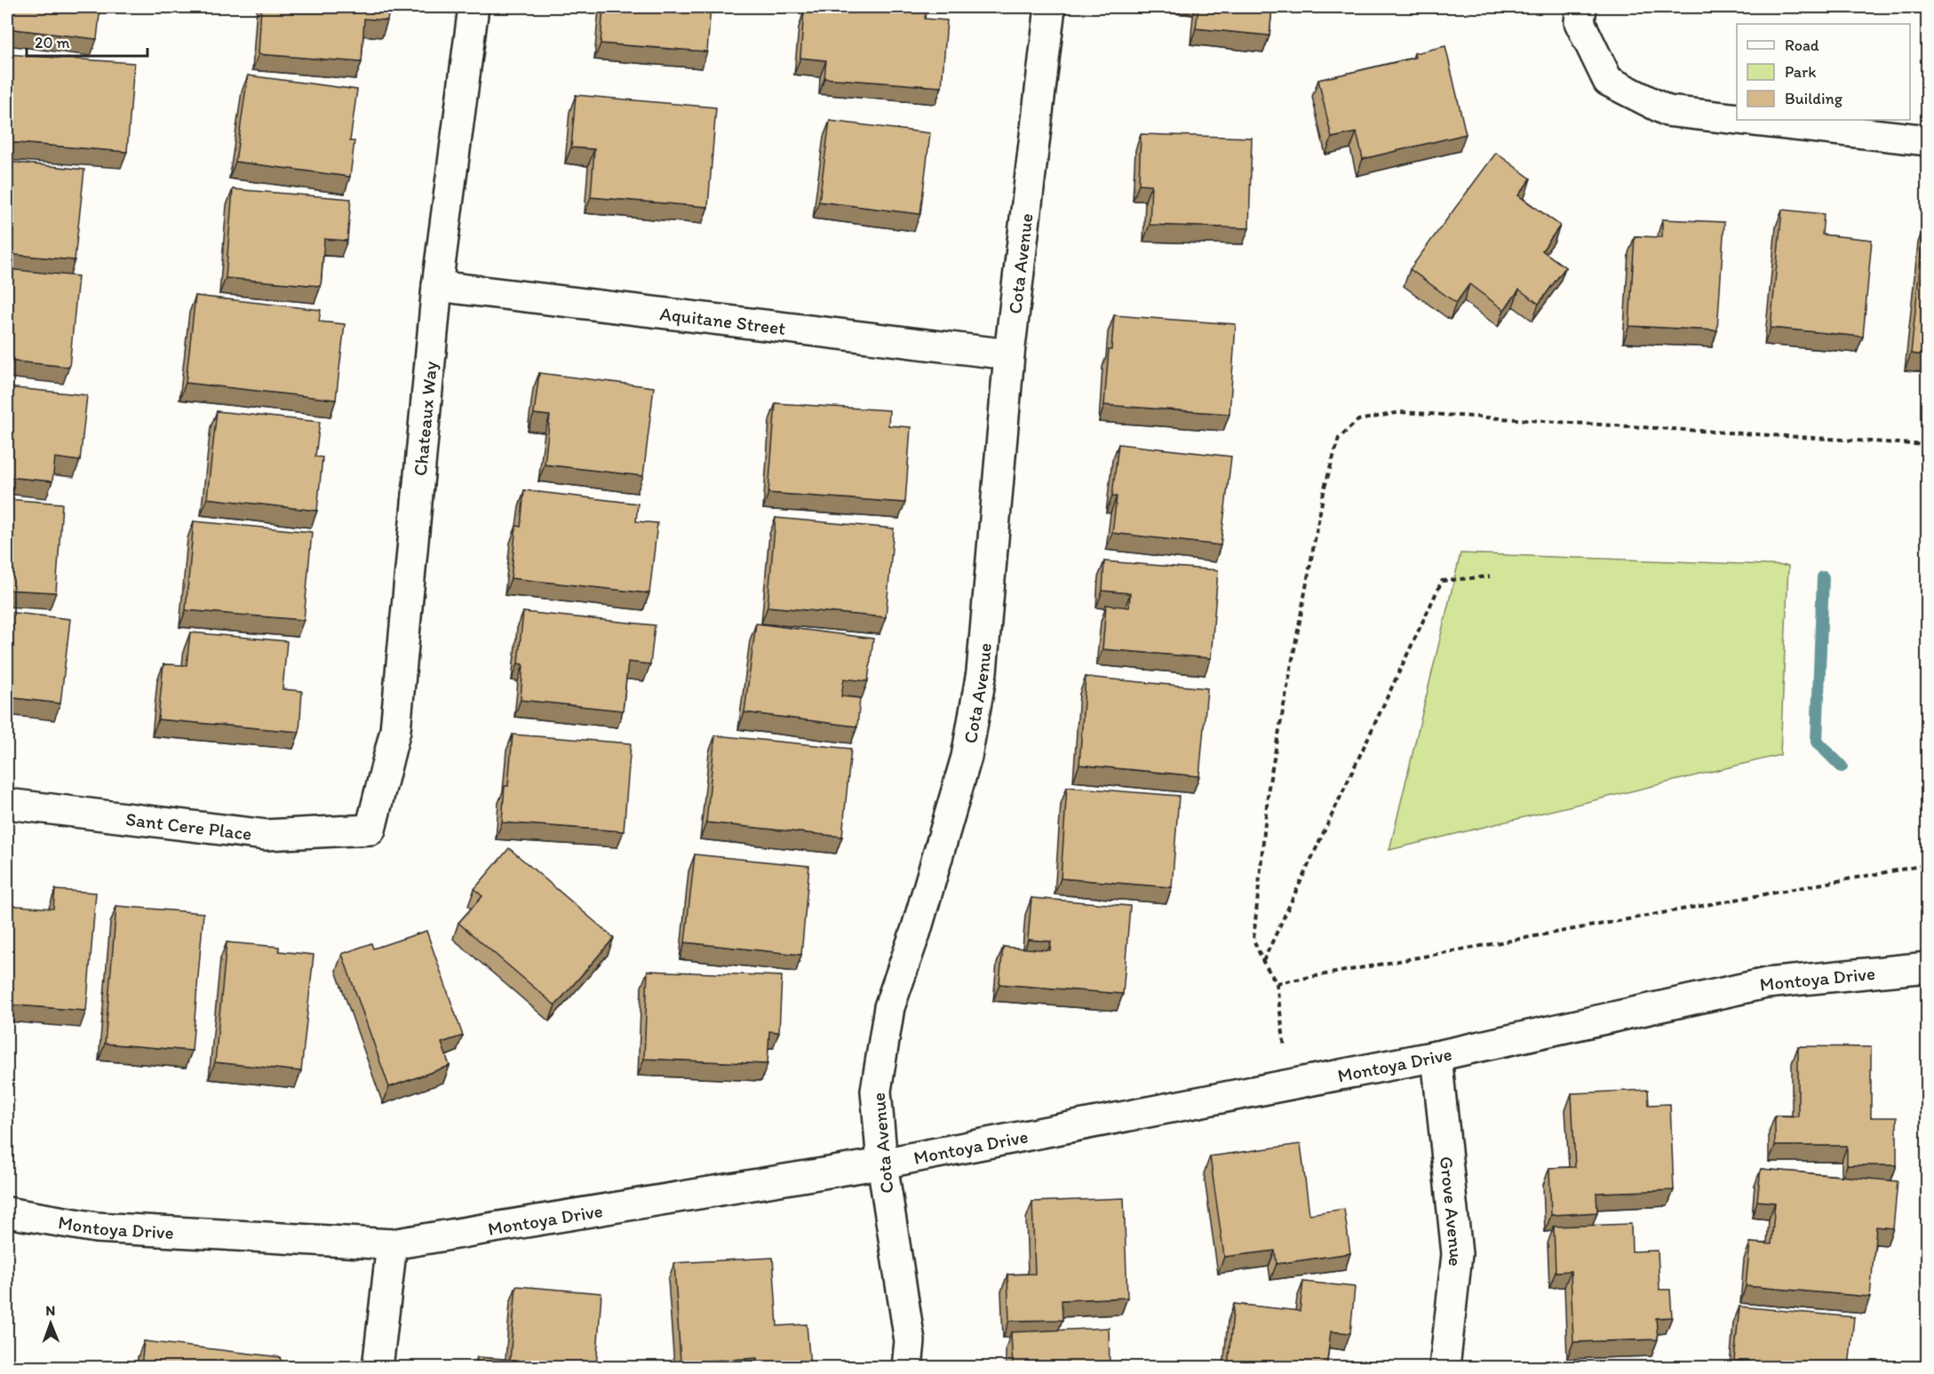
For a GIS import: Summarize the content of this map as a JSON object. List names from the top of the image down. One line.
{"streets":{"street":["Cota Avenue","Aquitane Street","Chateaux Way","Sant Cere Place","Montoya Drive","Grove Avenue"]},"crossings":[["Cota Avenue","Aquitane Street"],["Cota Avenue","Montoya Drive"],["Aquitane Street","Chateaux Way"],["Chateaux Way","Sant Cere Place"],["Montoya Drive","Grove Avenue"]],"legend":["Road","Park","Building"],"scale_bar":"20 m","north":"top"}
